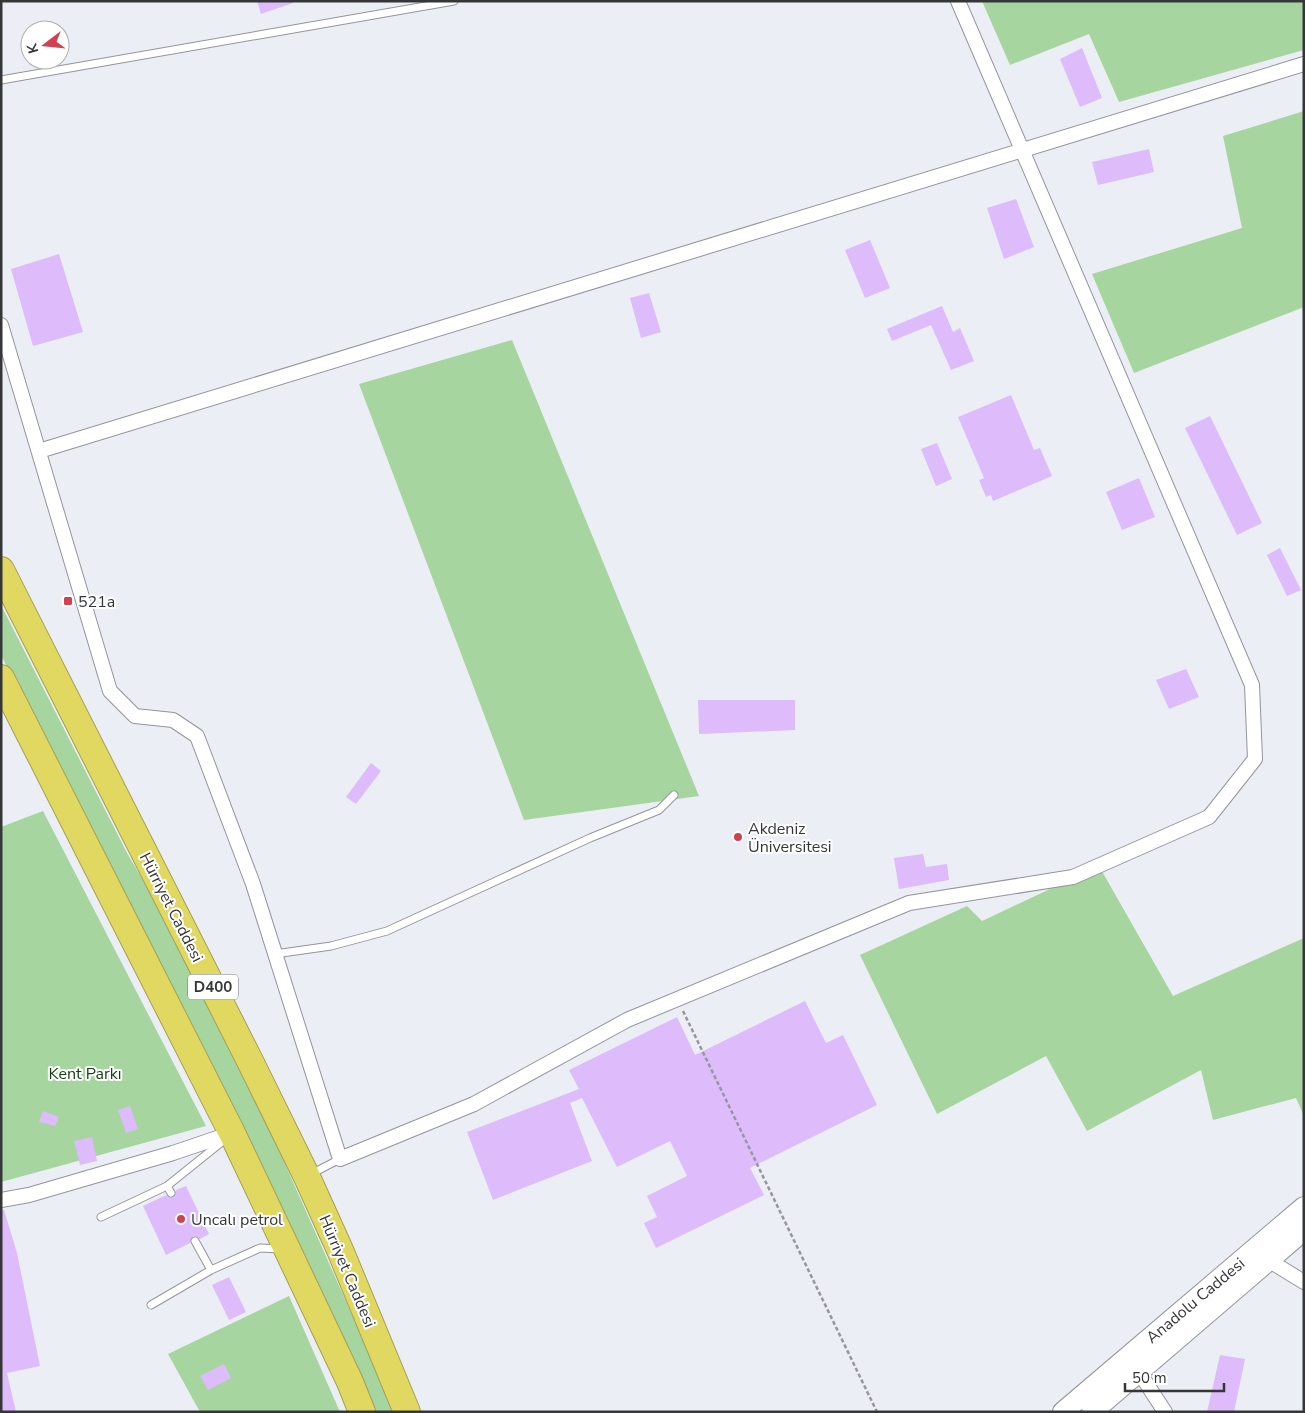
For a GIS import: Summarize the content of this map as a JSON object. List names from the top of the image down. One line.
{"streets":{"highway":["Hürriyet Caddesi","D400"],"main road":["Anadolu Caddesi"]},"parks":["Kent Parkı"],"places":{"transit":["521a"],"other":["Akdeniz Üniversitesi","Uncalı petrol"]},"scale_bar":"50 m","north":"left"}
